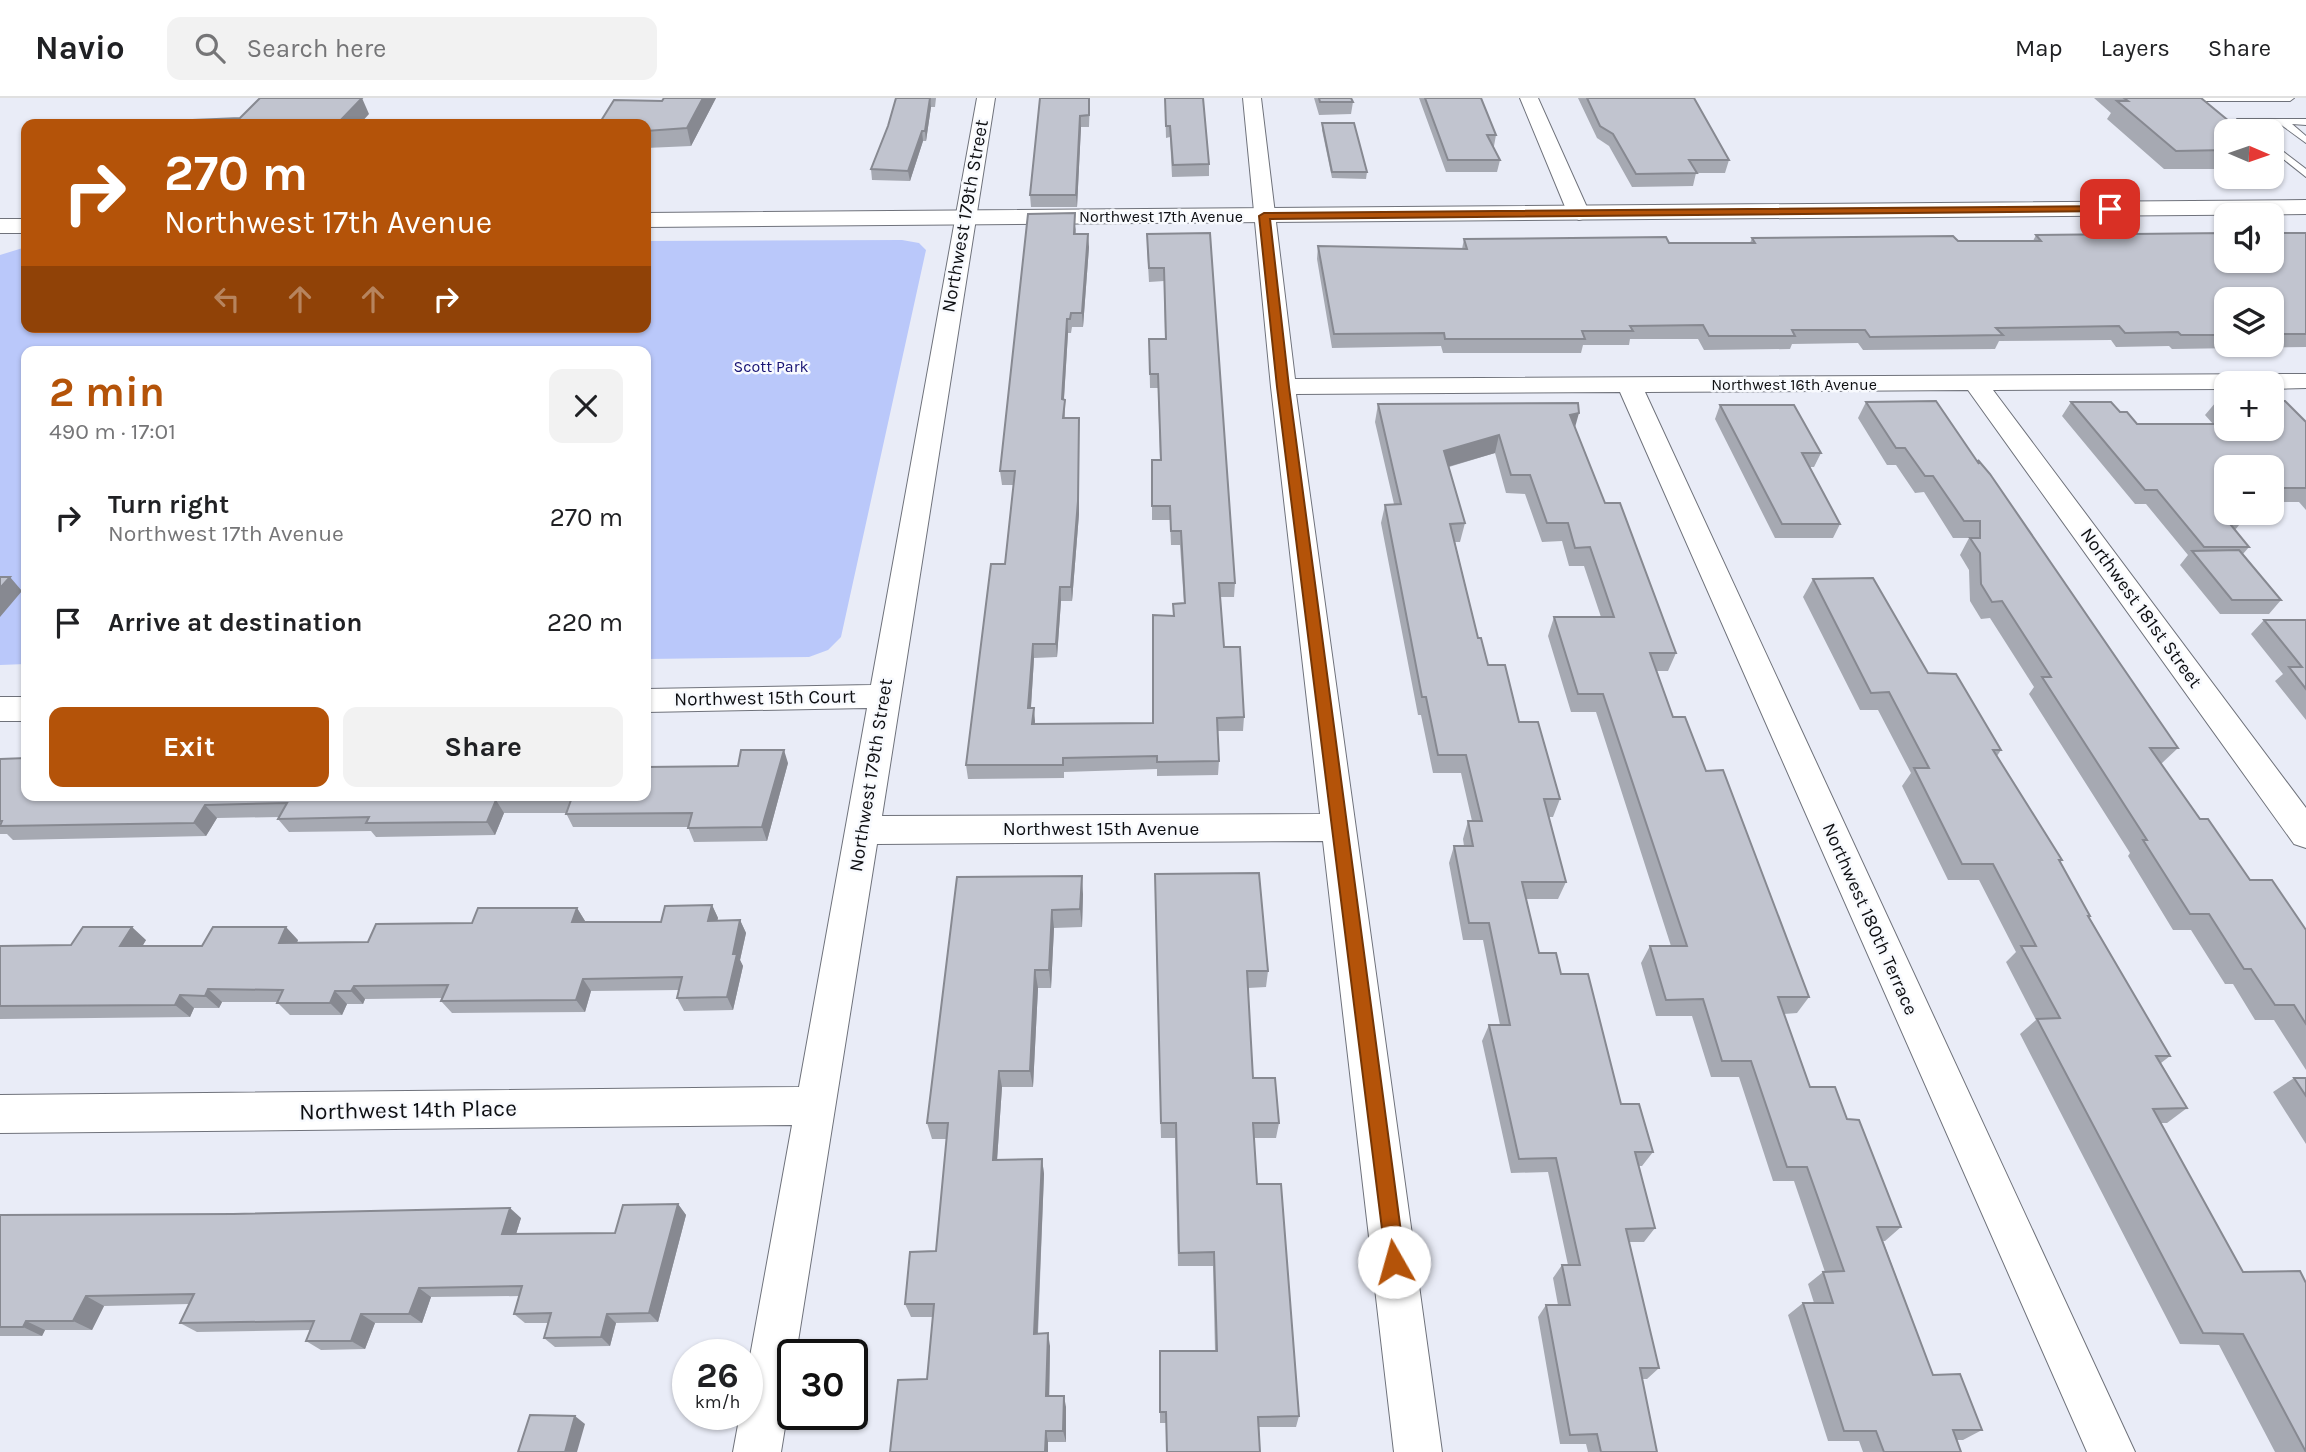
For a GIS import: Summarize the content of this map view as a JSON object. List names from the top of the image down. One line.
{"streets":{"street":["Northwest 179th Street","Northwest 17th Avenue","Northwest 16th Avenue","Northwest 181st Street","Northwest 15th Court","Northwest 15th Avenue","Northwest 180th Terrace","Northwest 14th Place"]},"crossings":[["Northwest 179th Street","Northwest 17th Avenue"],["Northwest 179th Street","Northwest 15th Court"],["Northwest 179th Street","Northwest 15th Avenue"],["Northwest 179th Street","Northwest 14th Place"],["Northwest 16th Avenue","Northwest 181st Street"],["Northwest 16th Avenue","Northwest 180th Terrace"]],"parks":["Scott Park"],"north":"right","page":{"header":"Navio","search":"Search here","nav":["Map","Layers","Share"],"map_buttons":["+","−"],"turn":["270 m","Northwest 17th Avenue"],"heading":["2 min","490 m · 17:01"],"list":[{"name":"Turn right","note":"Northwest 17th Avenue","value":"270 m"},{"name":"Arrive at destination","value":"220 m"}],"buttons":["Exit","Share"],"speed":"26 km/h","limit":"30"}}
